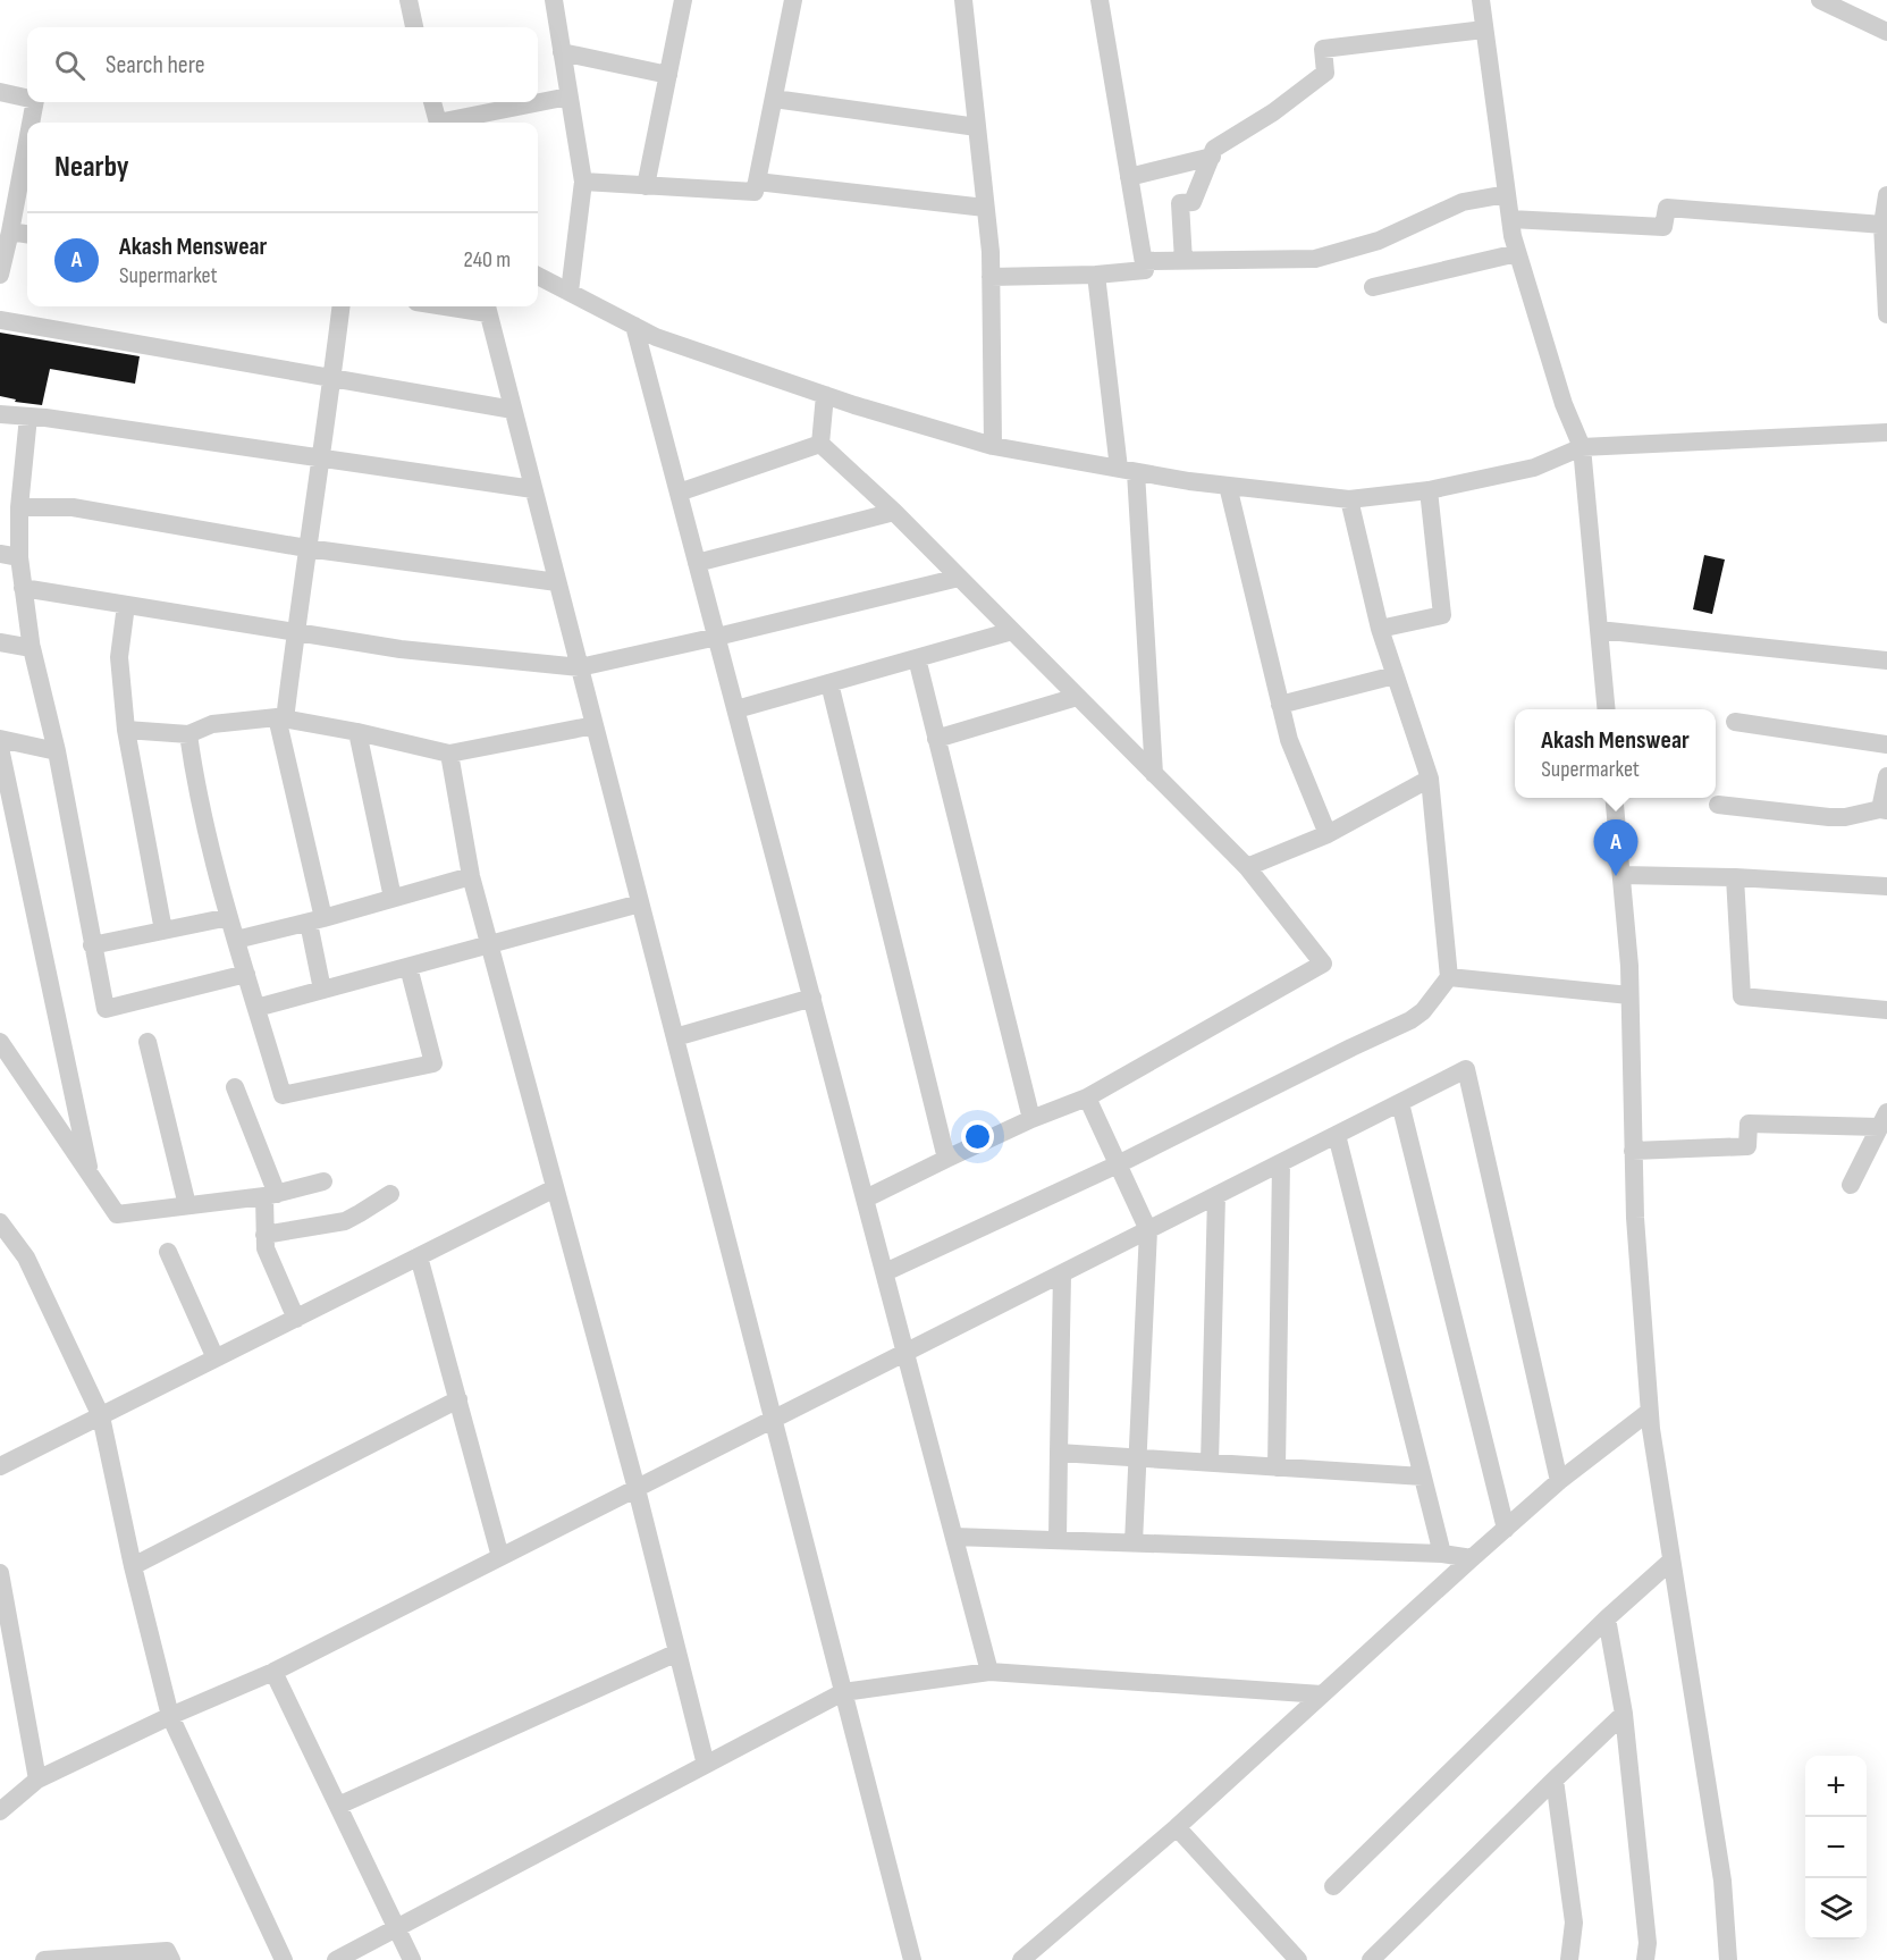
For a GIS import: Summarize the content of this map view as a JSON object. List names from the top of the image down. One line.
{"page":{"search":"Search here","heading":"Nearby","list":[{"mark":"A","name":"Akash Menswear","note":"Supermarket","value":"240 m"}],"popup":["Akash Menswear","Supermarket"],"pins":"A","map_buttons":["+","−"]}}
